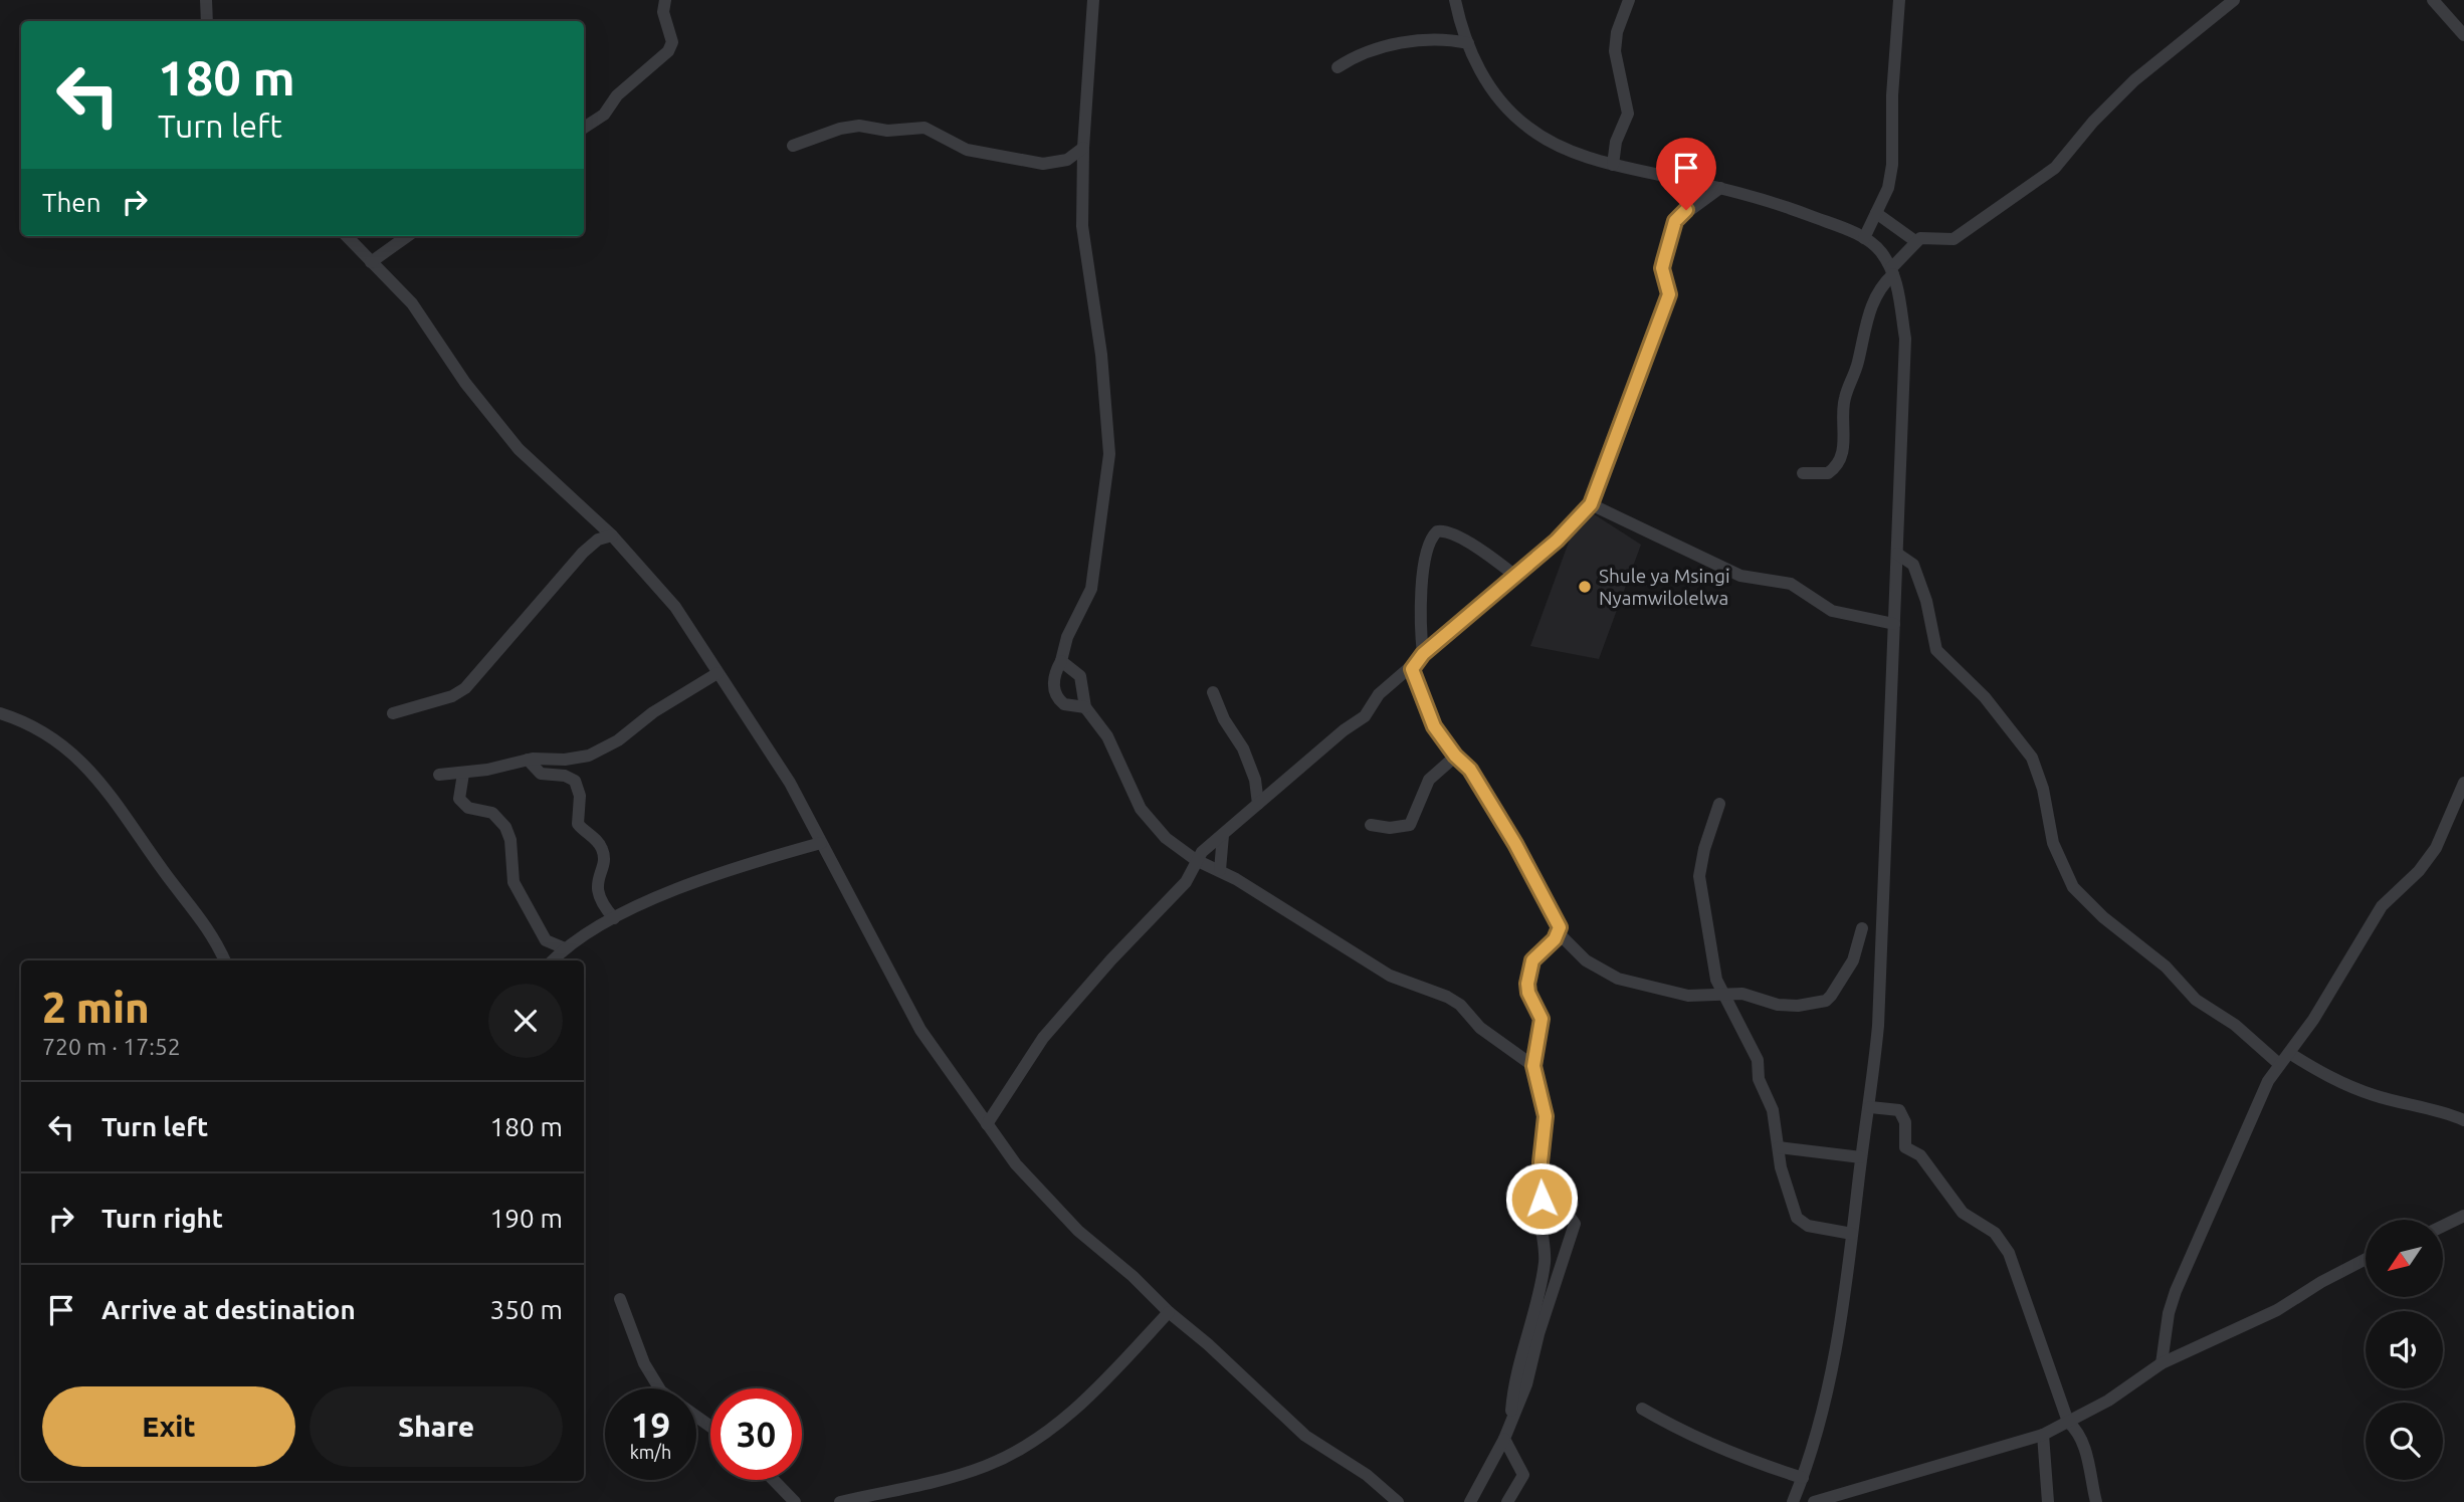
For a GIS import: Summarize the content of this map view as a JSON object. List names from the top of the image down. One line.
{"places":["Shule ya Msingi Nyamwilolelwa"],"north":"bottom left","page":{"turn":["180 m","Turn left"],"then":"Then","heading":["2 min","720 m · 17:52"],"list":[{"name":"Turn left","value":"180 m"},{"name":"Turn right","value":"190 m"},{"name":"Arrive at destination","value":"350 m"}],"buttons":["Exit","Share"],"speed":"19 km/h","limit":"30"}}
